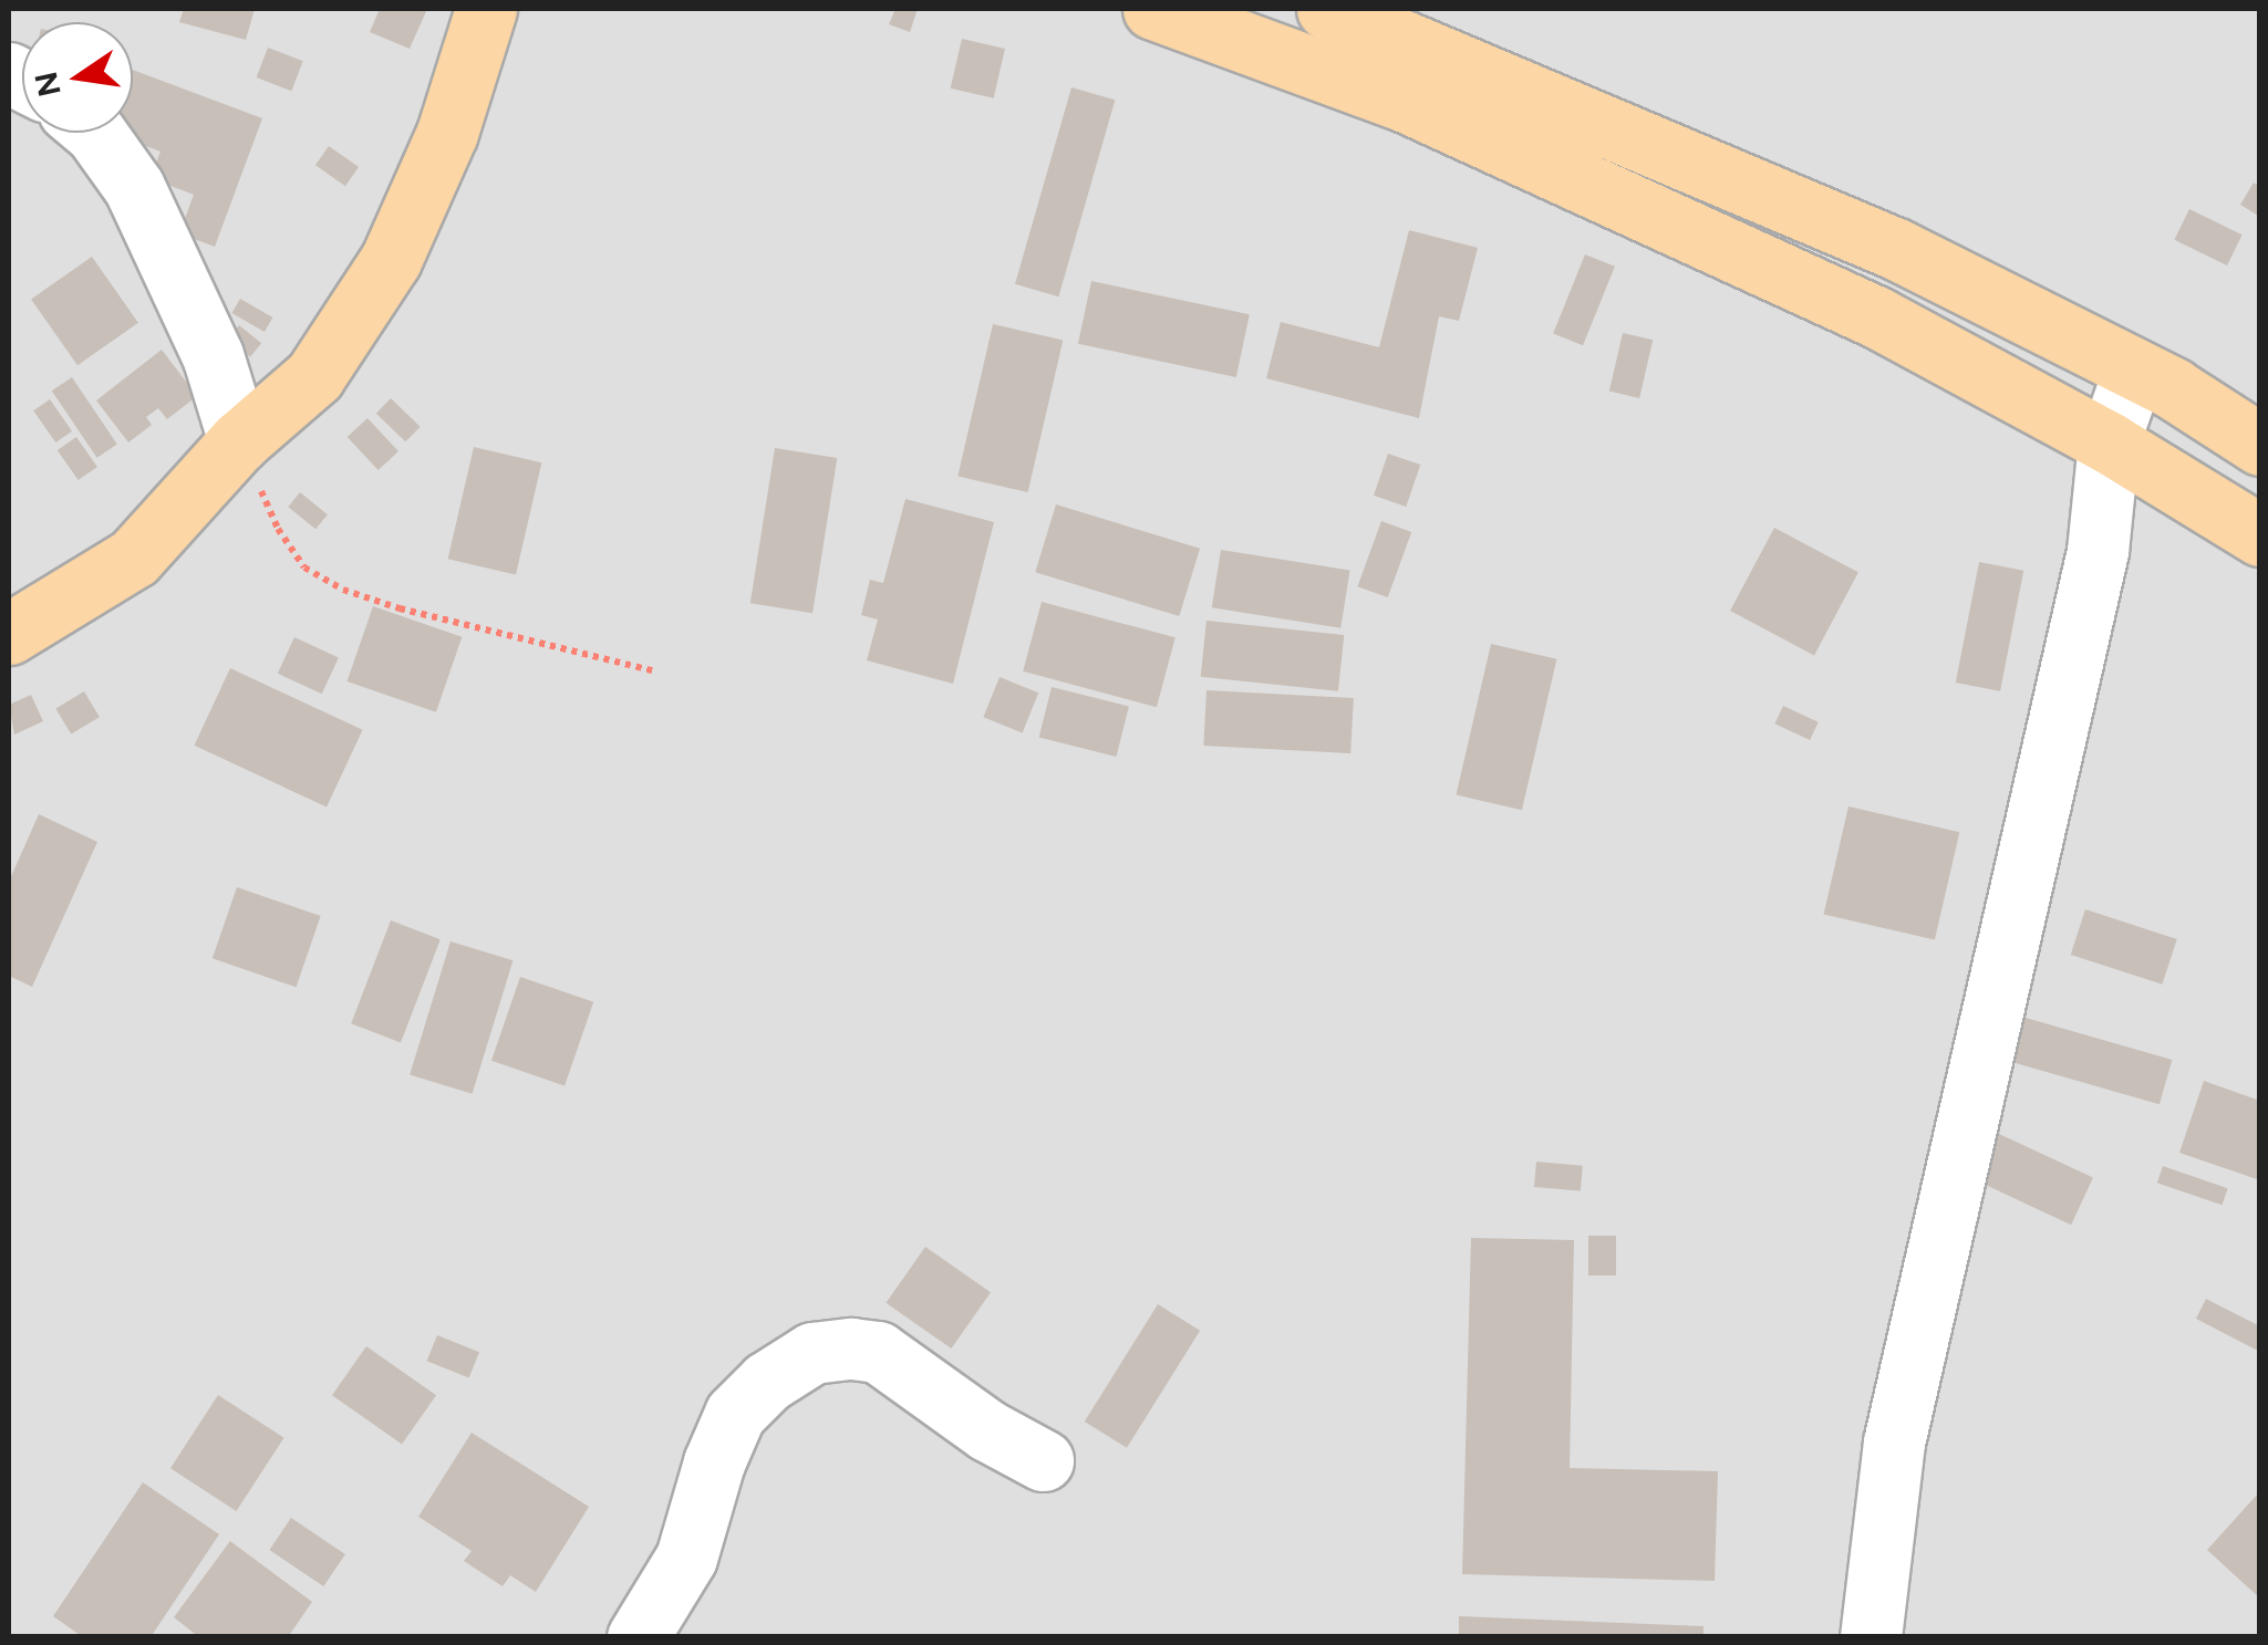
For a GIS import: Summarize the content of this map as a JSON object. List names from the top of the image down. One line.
{"north":"left"}
